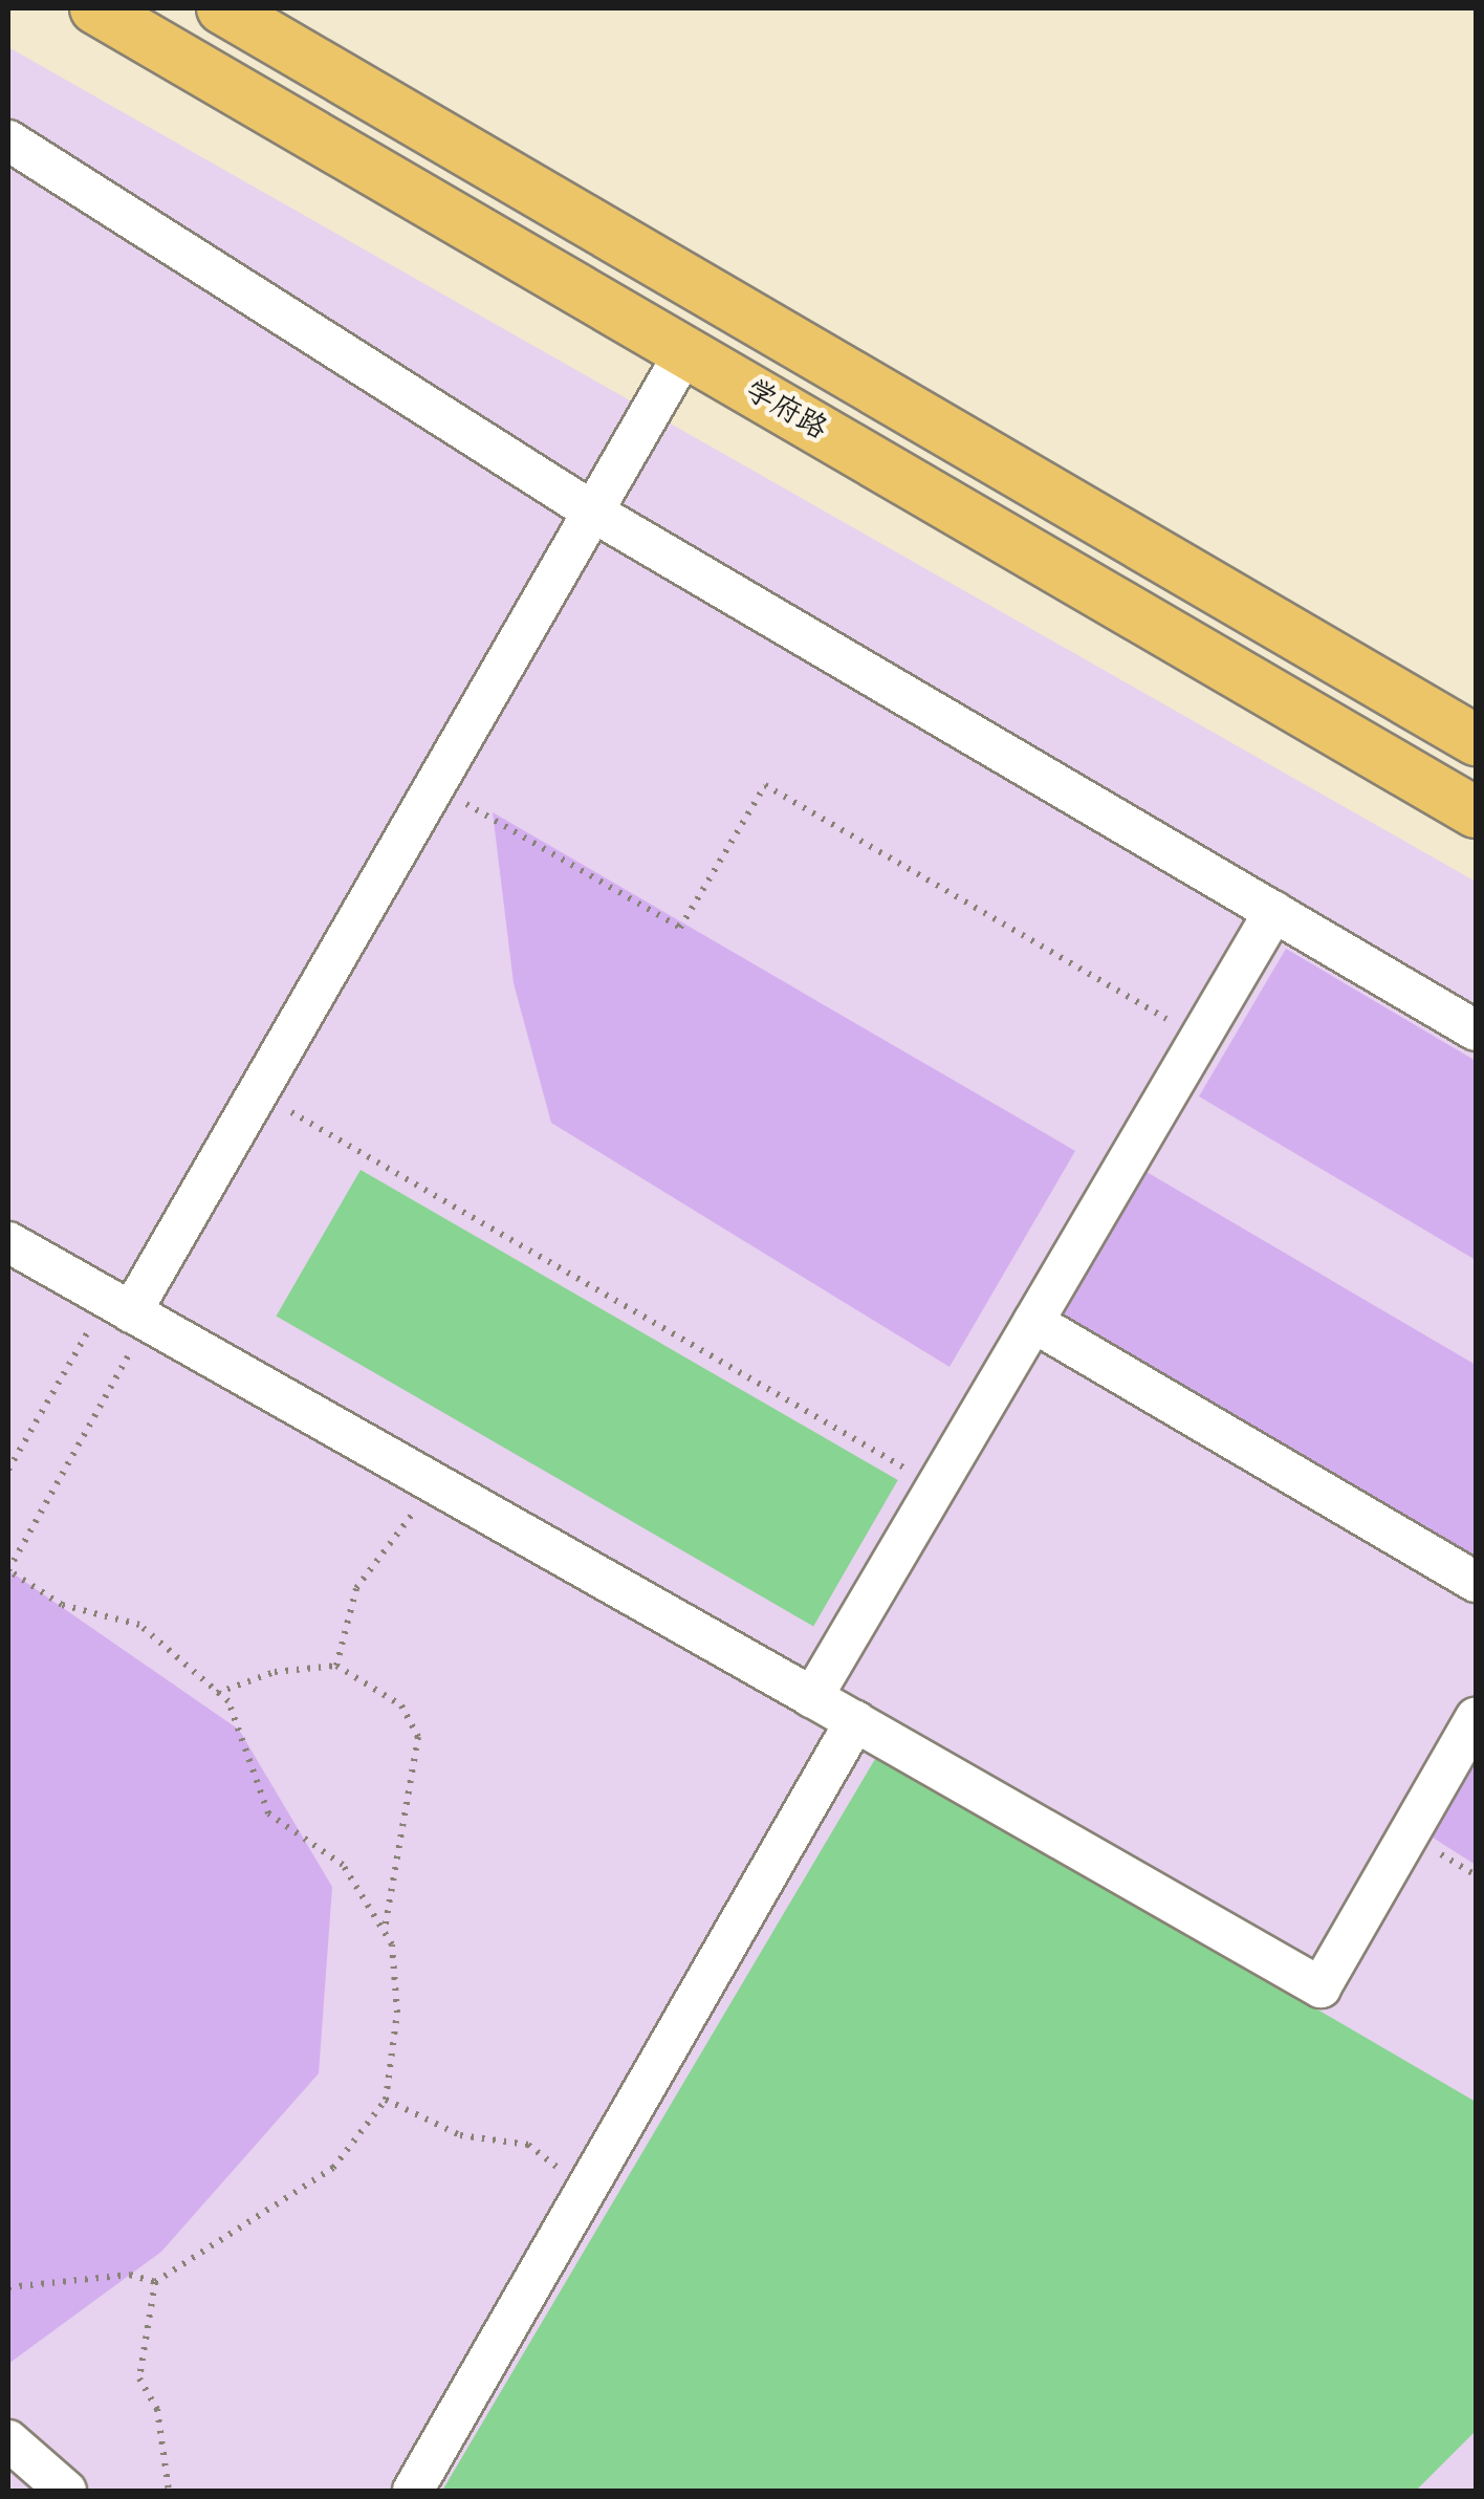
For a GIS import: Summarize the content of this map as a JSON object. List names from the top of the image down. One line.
{"streets":{"main road":["学府路"]}}
